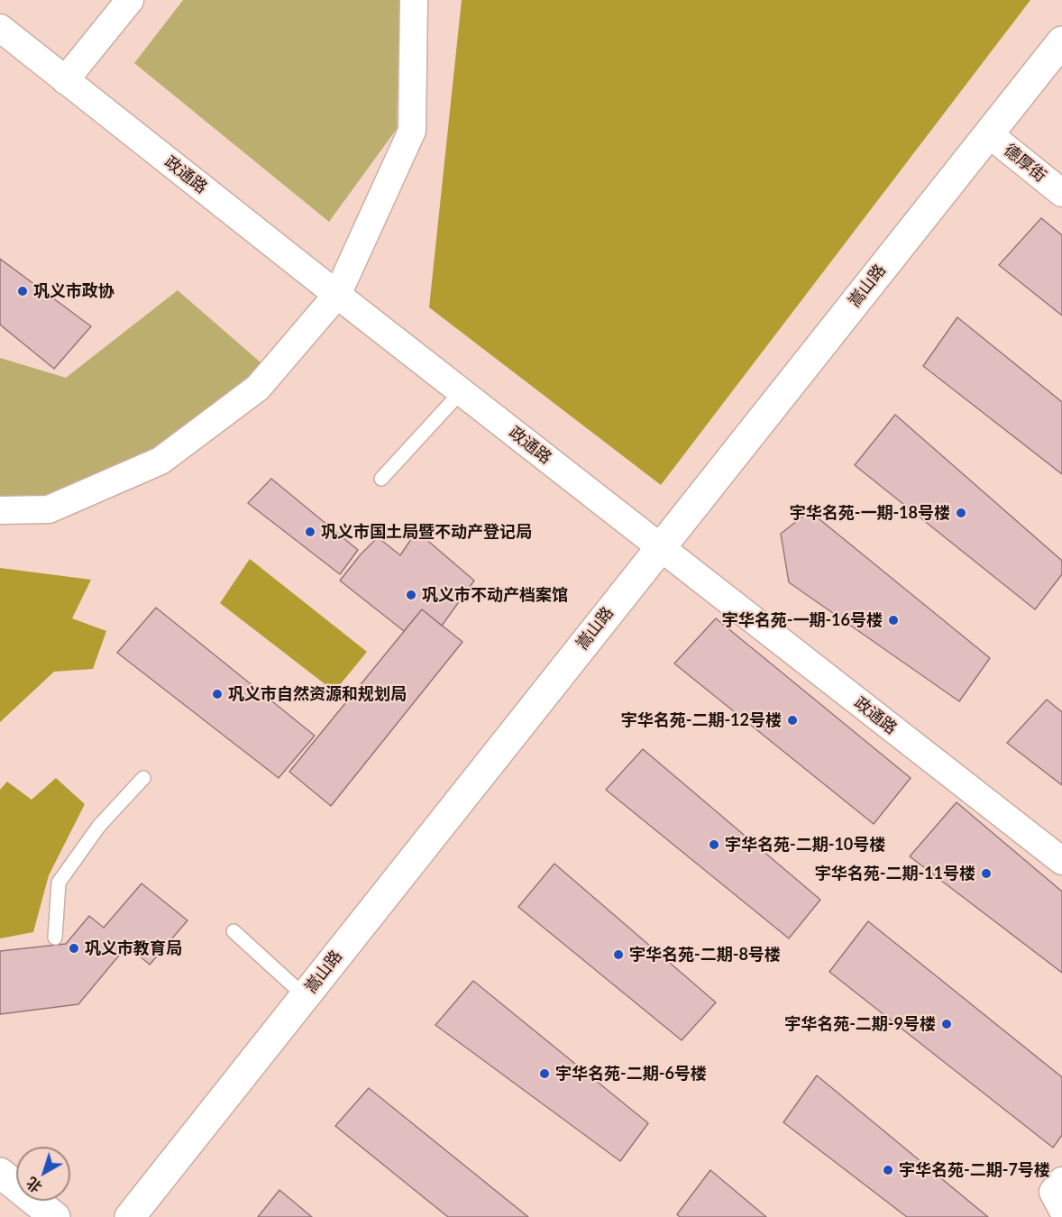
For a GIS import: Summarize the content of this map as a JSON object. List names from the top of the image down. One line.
{"streets":{"street":["德厚街","政通路","嵩山路"]},"crossings":[["德厚街","嵩山路"],["政通路","嵩山路"]],"places":["巩义市政协","宇华名苑-一期-18号楼","巩义市国土局暨不动产登记局","巩义市不动产档案馆","宇华名苑-一期-16号楼","巩义市自然资源和规划局","宇华名苑-二期-12号楼","宇华名苑-二期-10号楼","宇华名苑-二期-11号楼","巩义市教育局","宇华名苑-二期-8号楼","宇华名苑-二期-9号楼","宇华名苑-二期-6号楼","宇华名苑-二期-7号楼"],"north":"bottom left"}
